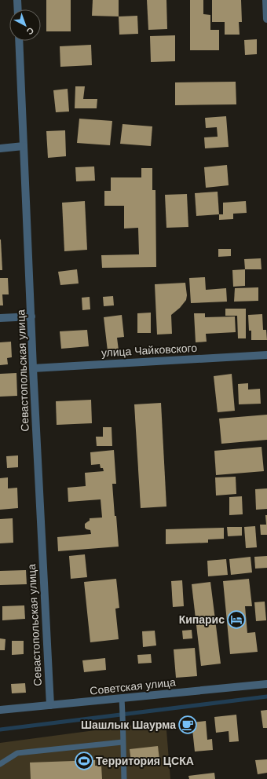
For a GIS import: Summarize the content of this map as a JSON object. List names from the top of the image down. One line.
{"streets":{"street":["улица Чайковского","Севастопольская улица","Советская улица"]},"crossings":[["улица Чайковского","Севастопольская улица"],["Севастопольская улица","Советская улица"]],"places":{"hotel":["Кипарис"],"cafe":["Шашлык Шаурма"],"sports":["Территория ЦСКА"]},"north":"bottom right"}
